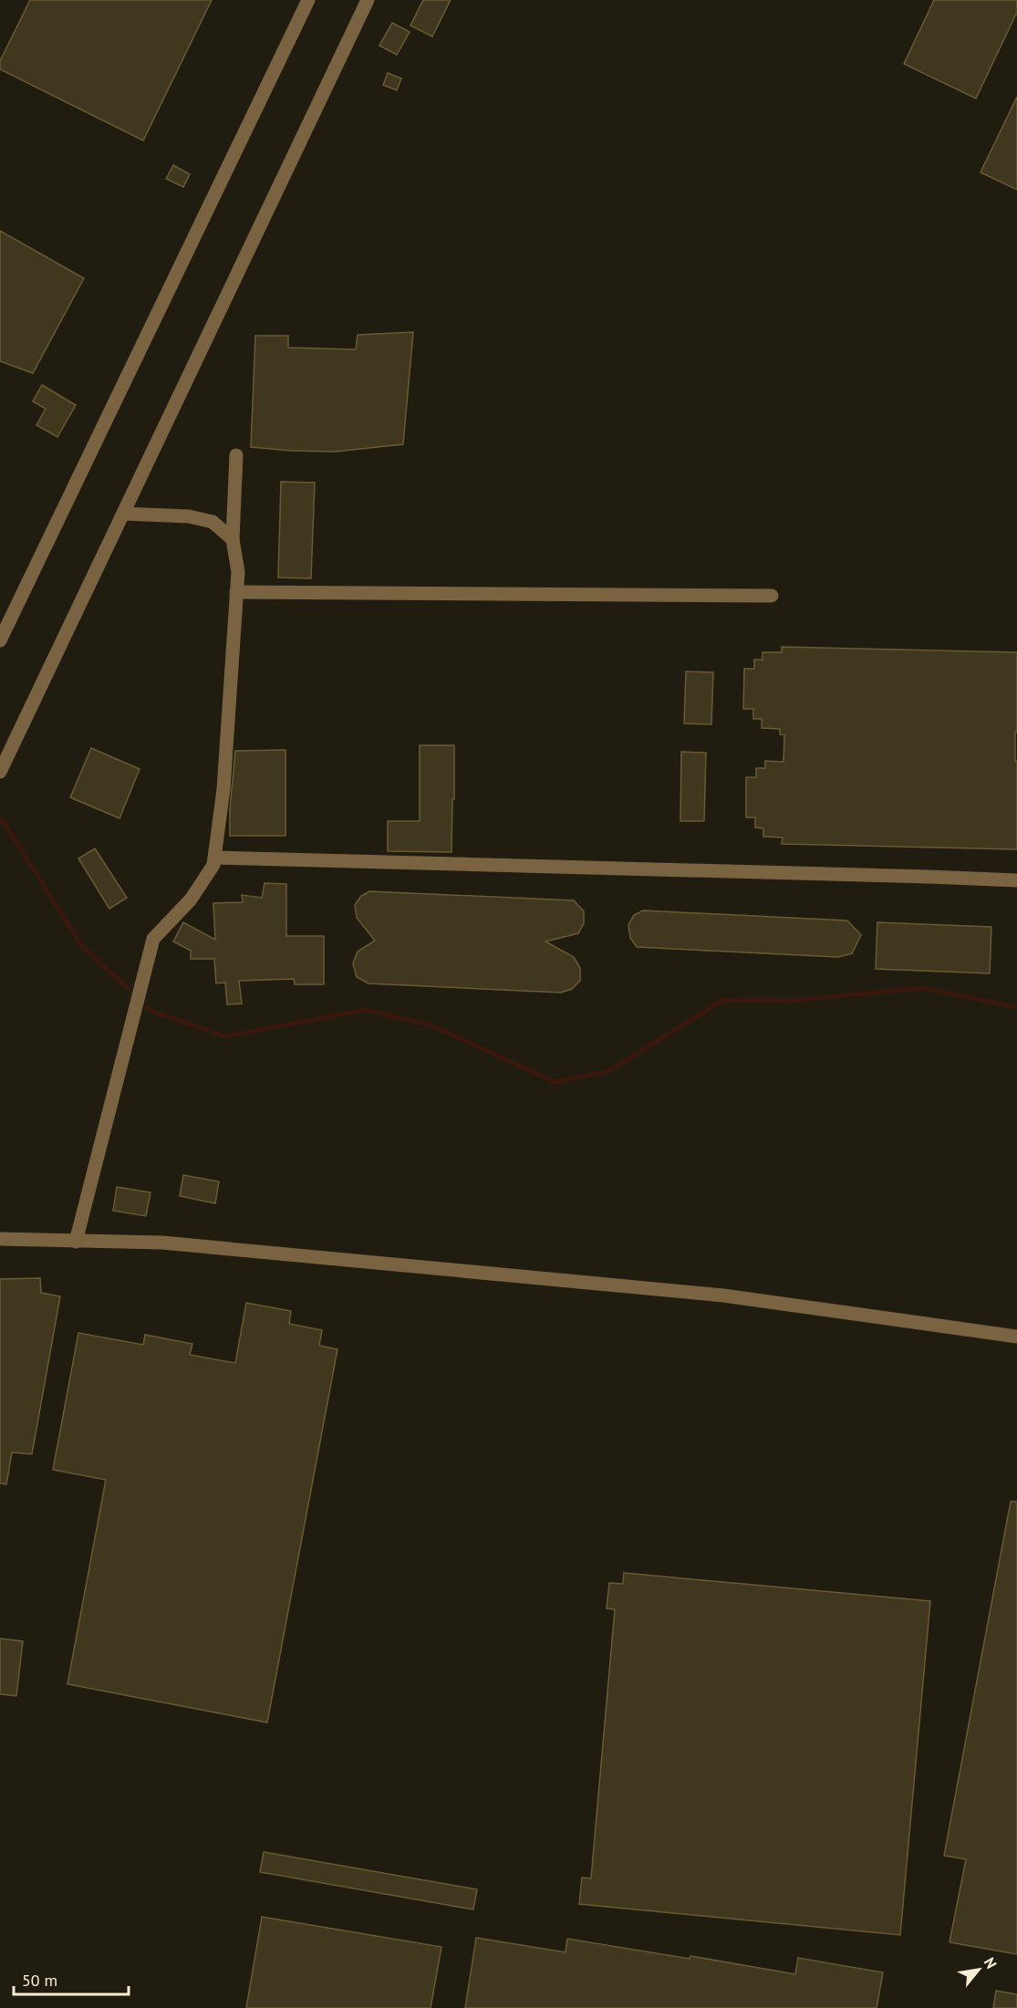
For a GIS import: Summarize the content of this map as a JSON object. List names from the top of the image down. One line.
{"scale_bar":"50 m","north":"top right"}
